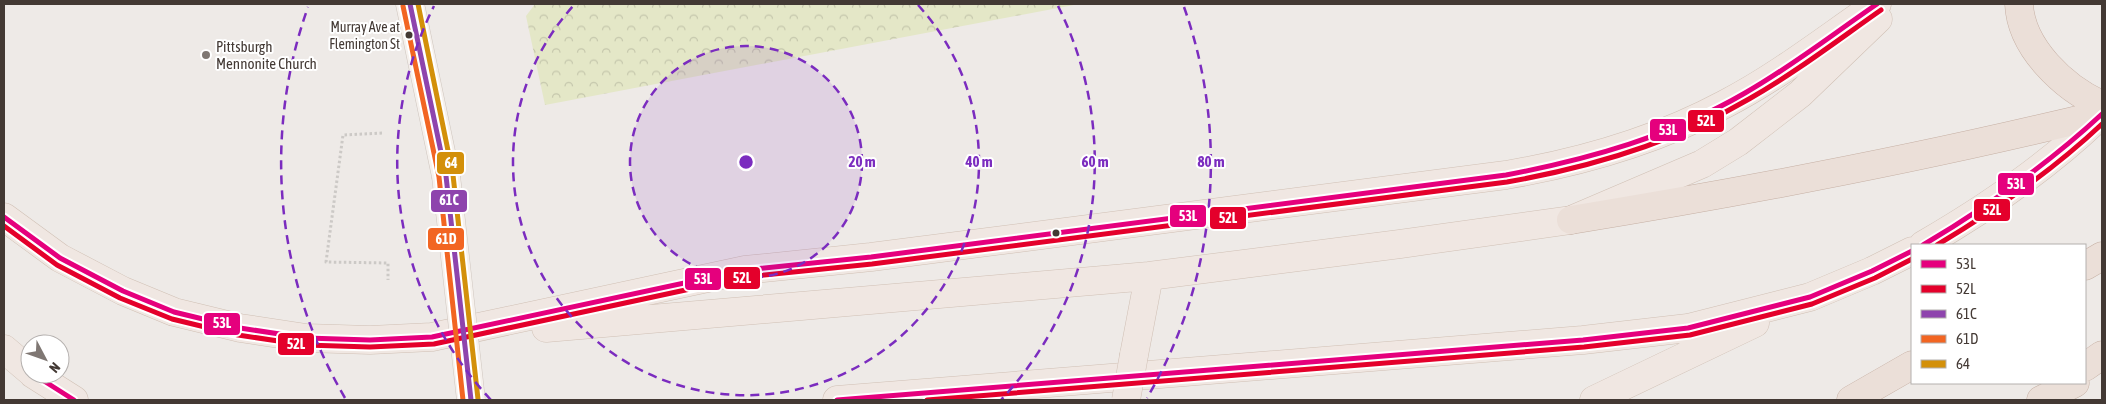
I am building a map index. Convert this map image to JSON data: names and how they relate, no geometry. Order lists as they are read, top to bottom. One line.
{"places":["Murray Ave at Flemington St","Pittsburgh Mennonite Church"],"lines":["transit line 53L","transit line 61C","transit line 64","transit line 61D","transit line 52L"],"legend":["53L","52L","61C","61D","64"],"north":"bottom right","rings":["20 m","40 m","60 m","80 m"]}
